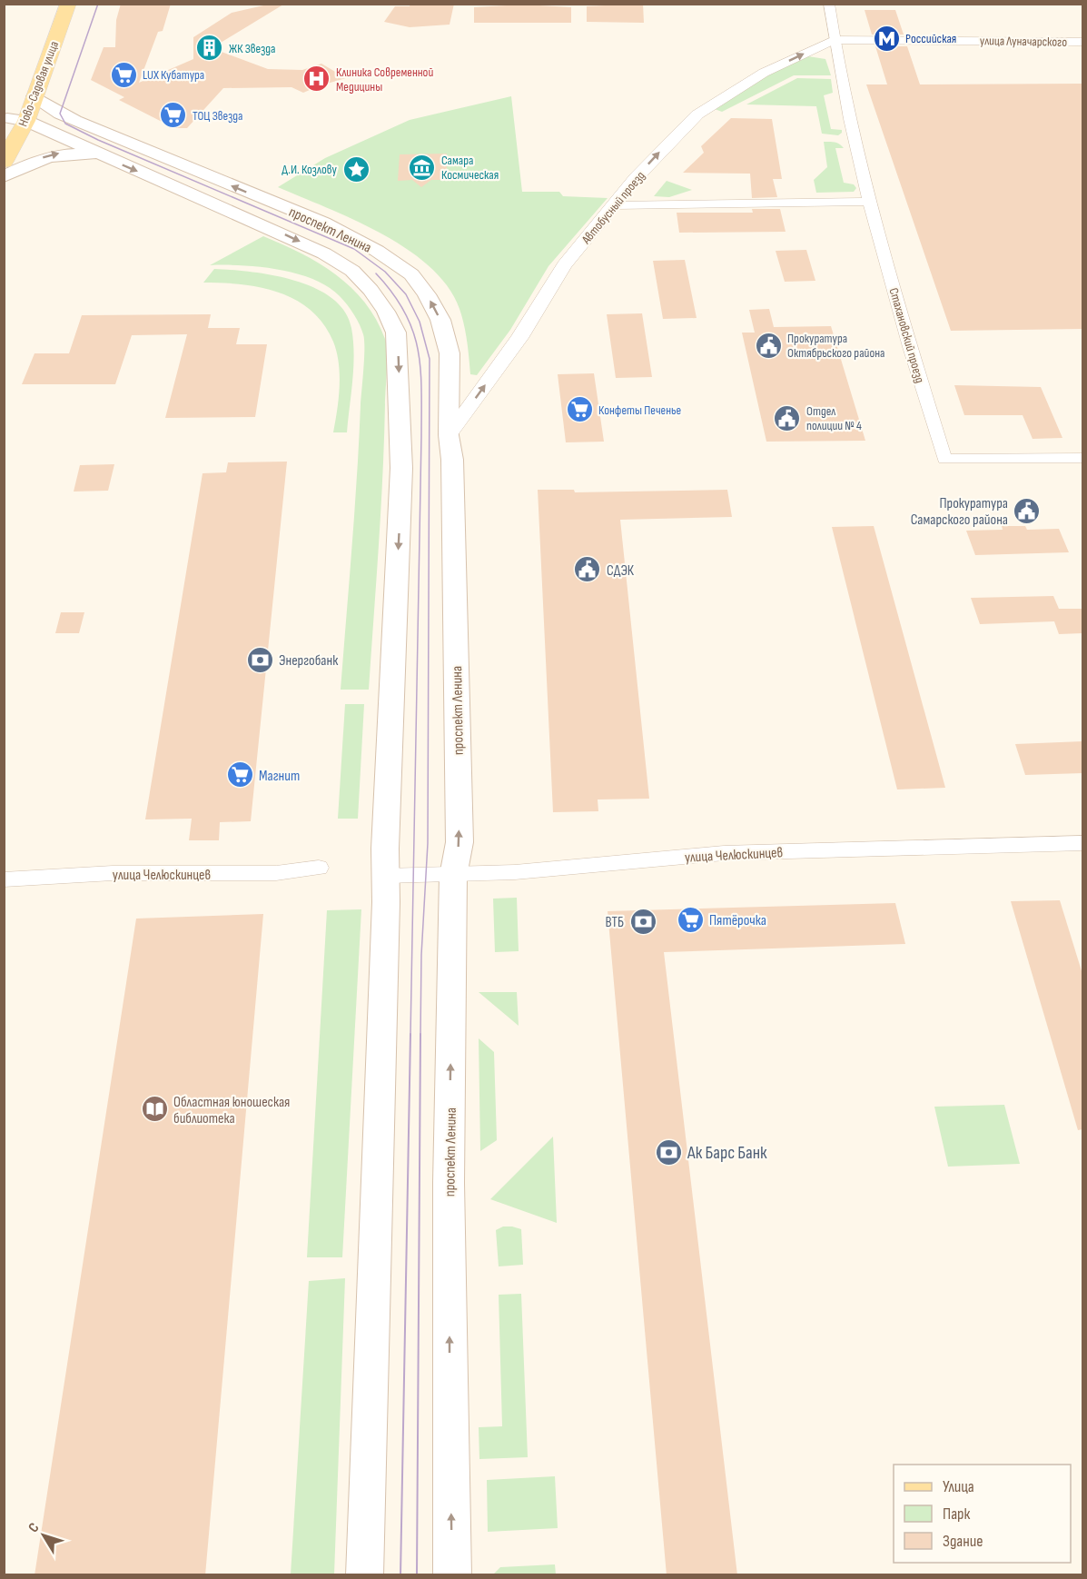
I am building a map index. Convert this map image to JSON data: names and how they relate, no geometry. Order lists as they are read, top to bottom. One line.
{"streets":{"main road":["Ново-Садовая улица","проспект Ленина"],"street":["улица Луначарского","Автобусный проезд","Стахановский проезд","улица Челюскинцев"]},"crossings":[["улица Луначарского","Автобусный проезд"],["улица Луначарского","Стахановский проезд"],["Ново-Садовая улица","проспект Ленина"],["Автобусный проезд","проспект Ленина"],["Автобусный проезд","Стахановский проезд"],["проспект Ленина","улица Челюскинцев"]],"one_way":["Автобусный проезд"],"places":{"metro station":["Российская"],"building":["ЖК Звезда"],"supermarket":["LUX Кубатура","ТОЦ Звезда","Конфеты Печенье","Магнит","Пятёрочка"],"hospital":["Клиника Современной Медицины"],"museum":["Самара Космическая"],"place":["Д.И. Козлову"],"public building":["Прокуратура Октябрьского района","Отдел полиции № 4","Прокуратура Самарского района","СДЭК"],"bank":["Энергобанк","ВТБ","Ак Барс Банк"],"library":["Областная юношеская библиотека"]},"legend":["Улица","Парк","Здание"],"north":"top left"}
